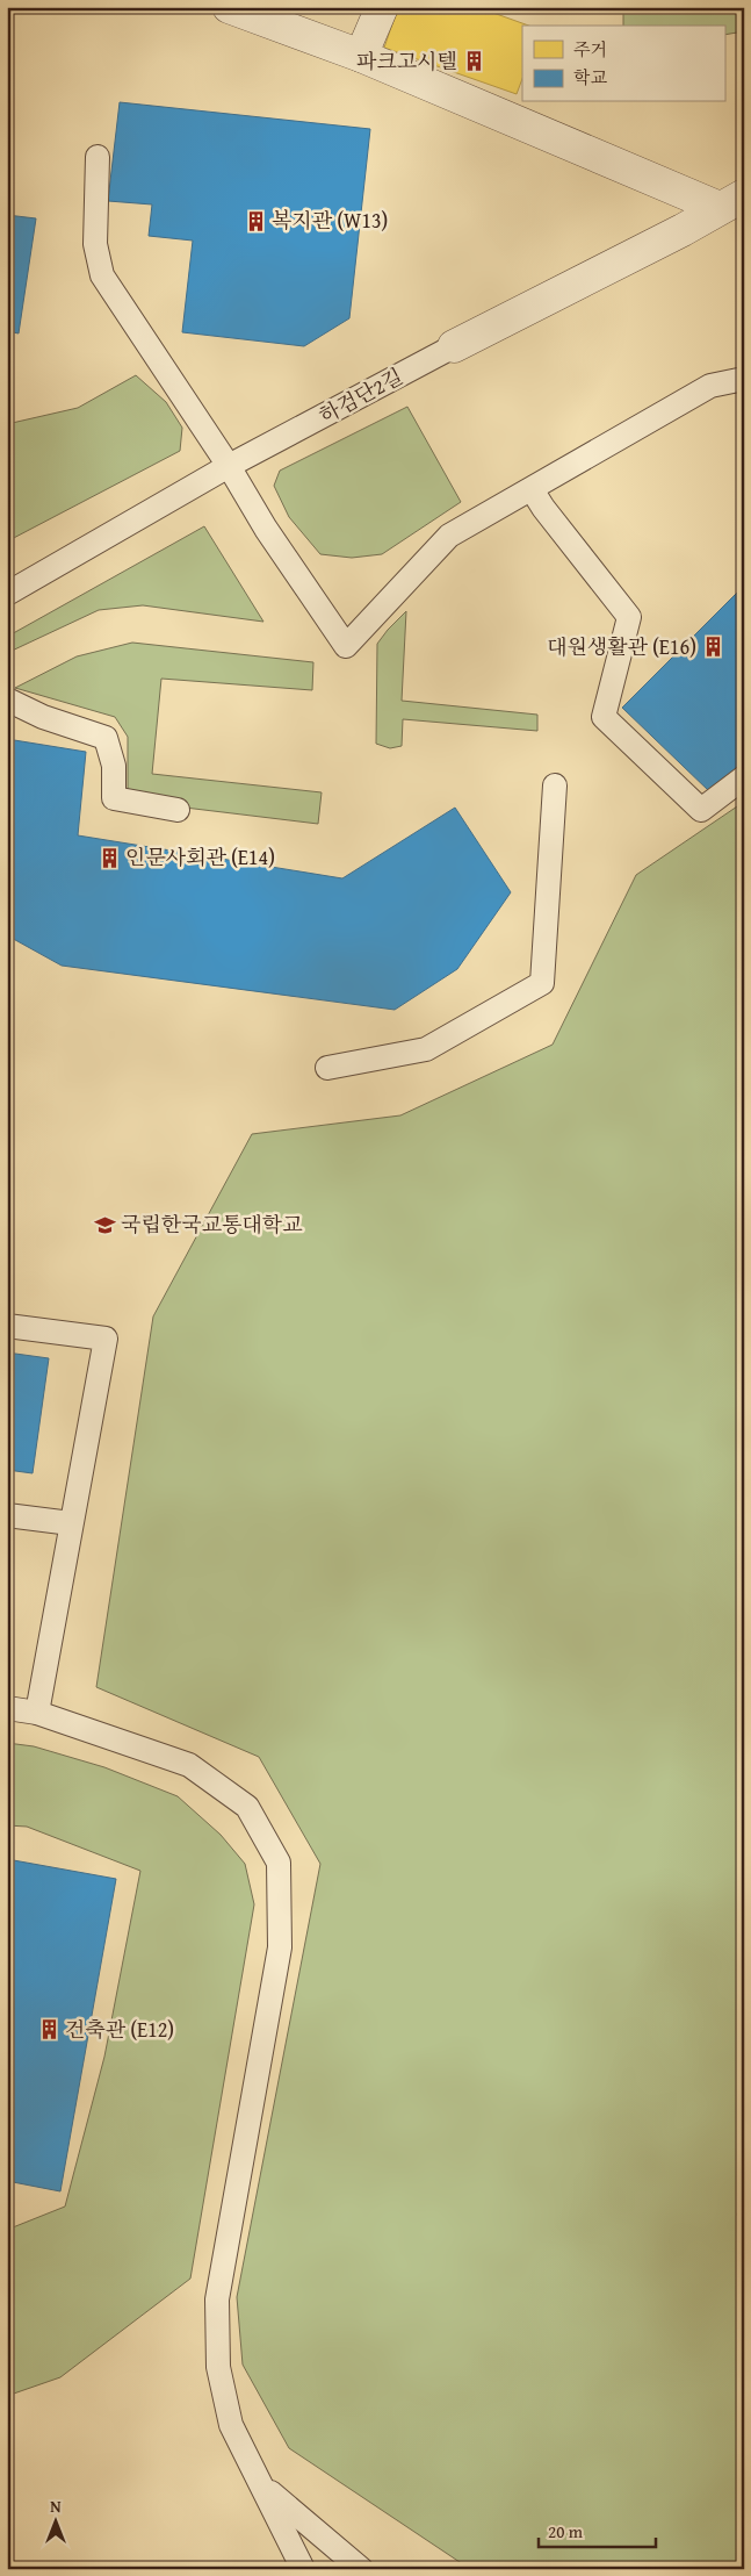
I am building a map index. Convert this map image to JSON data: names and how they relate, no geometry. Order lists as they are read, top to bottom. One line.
{"streets":{"street":["하검단2길"]},"places":{"building":["파크고시텔","복지관 (W13)","대원생활관 (E16)","인문사회관 (E14)","건축관 (E12)"],"school or university":["국립한국교통대학교"]},"legend":["주거","학교"],"scale_bar":"20 m","north":"top"}
